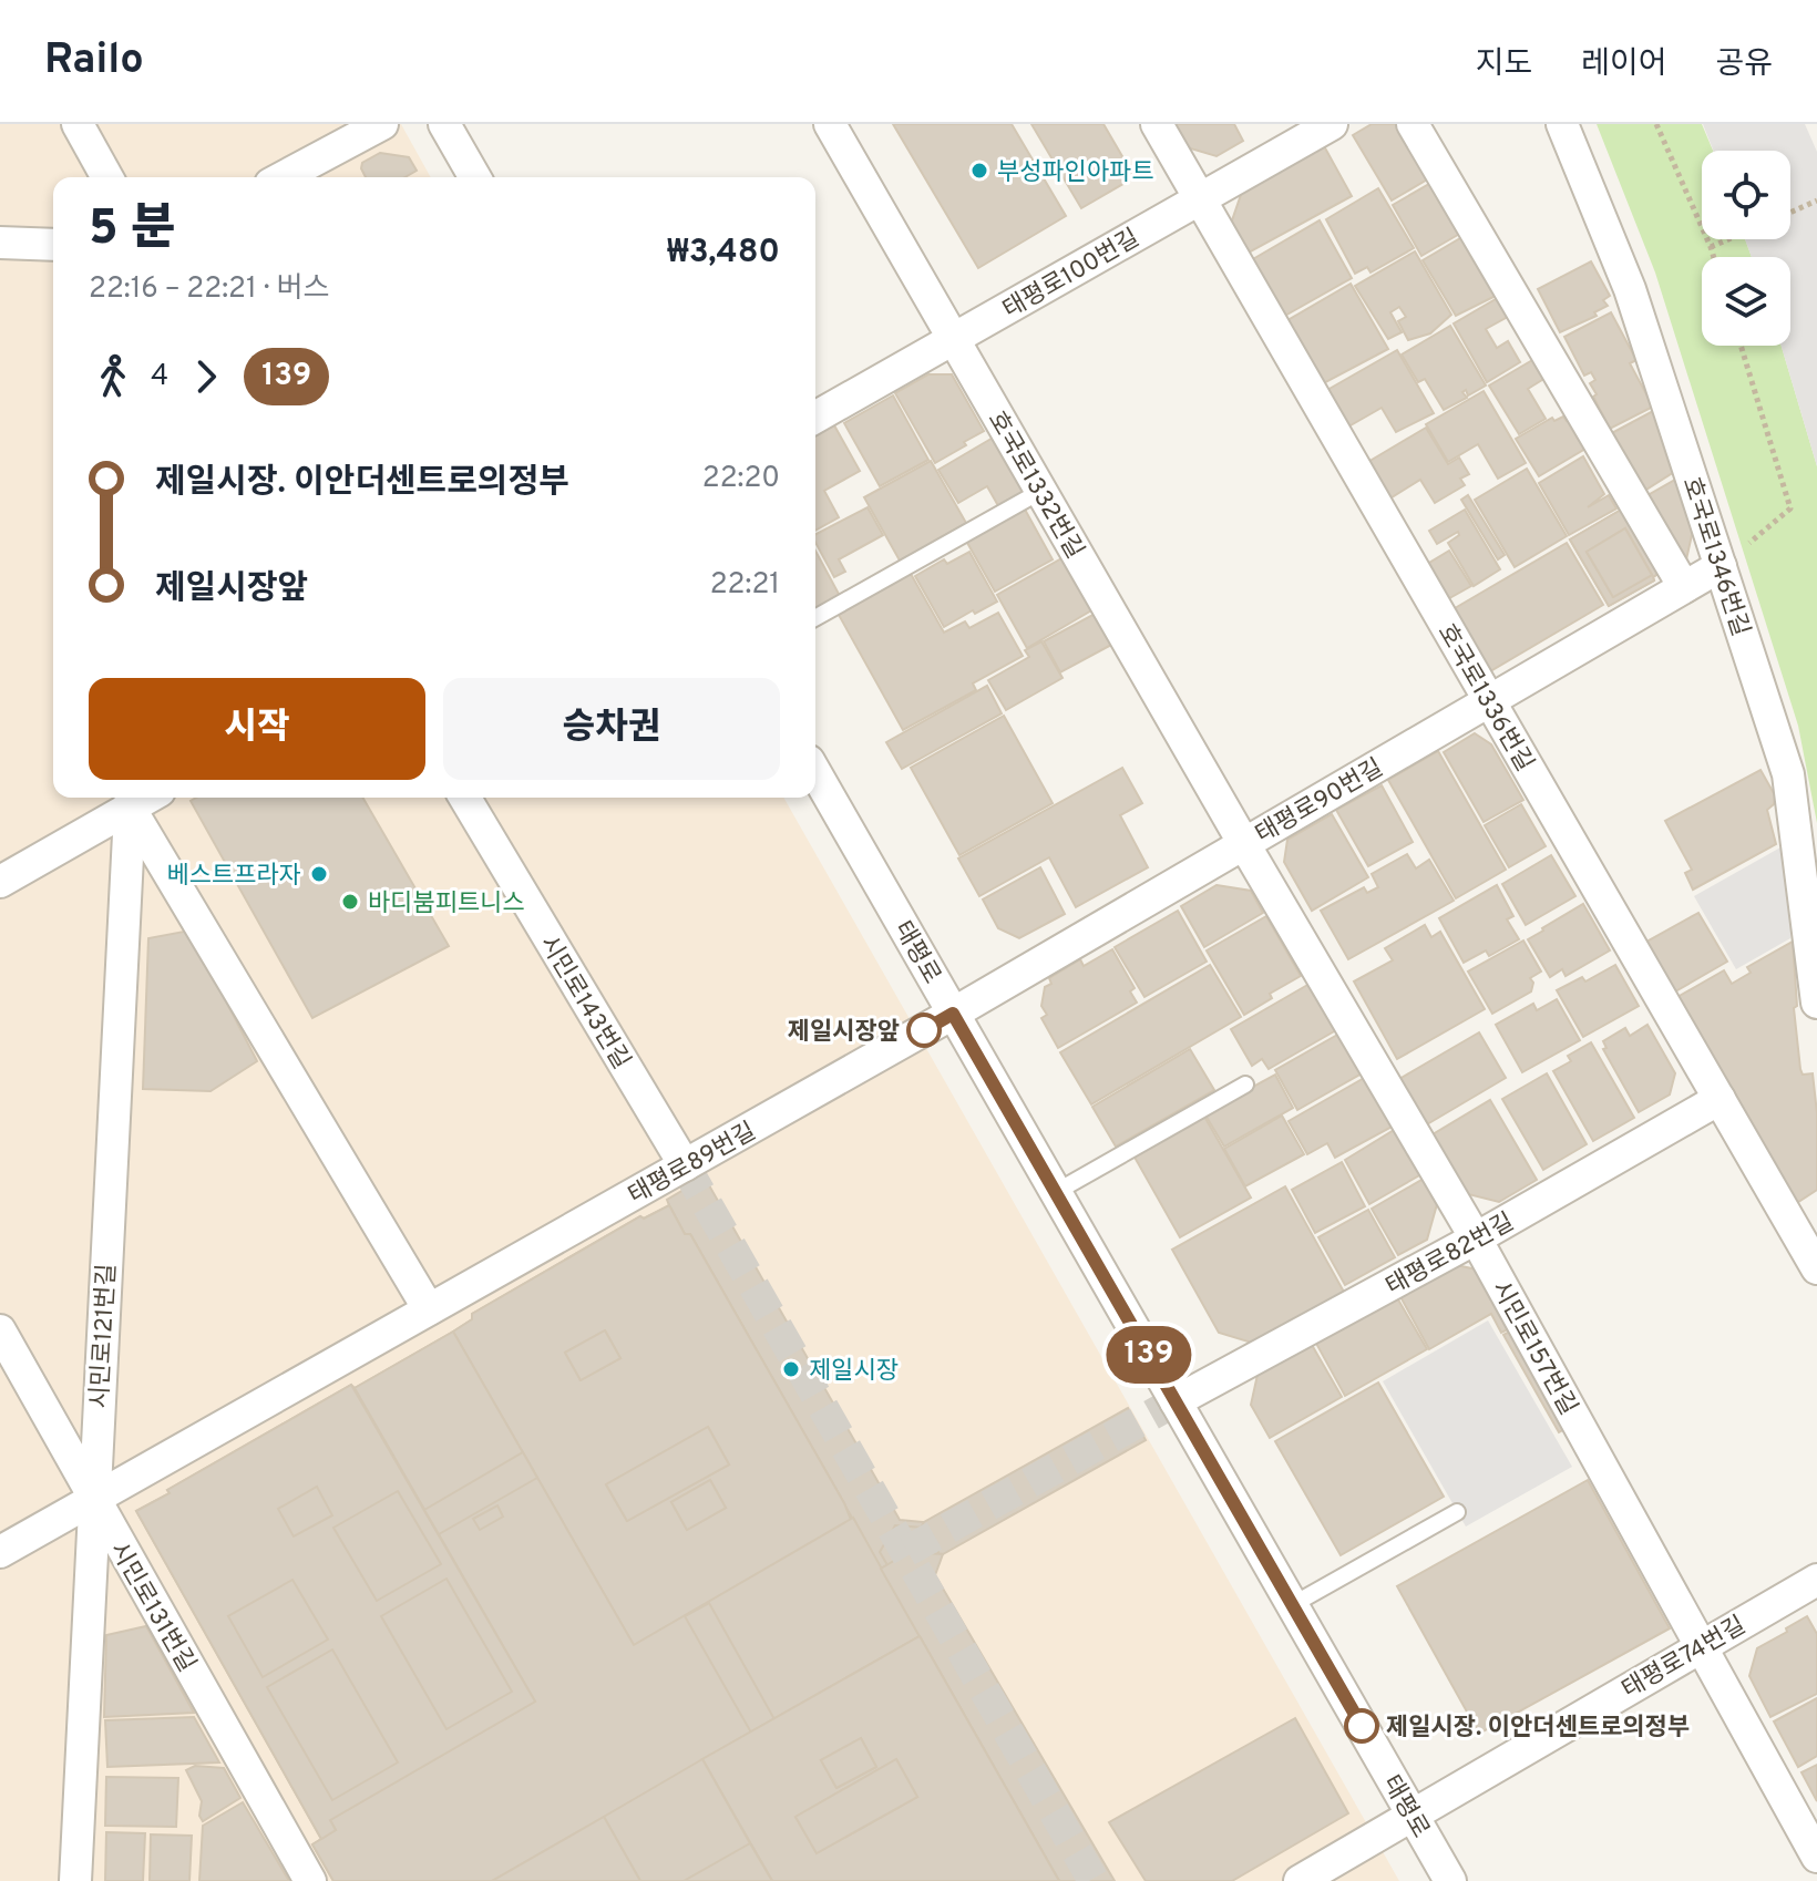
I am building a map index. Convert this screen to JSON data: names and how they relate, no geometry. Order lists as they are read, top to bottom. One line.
{"streets":{"street":["태평로100번길","호국로1332번길","호국로1346번길","호국로1336번길","태평로90번길","태평로","시민로143번길","태평로89번길","태평로82번길","시민로121번길","시민로157번길","시민로131번길","태평로74번길"]},"crossings":[["태평로100번길","호국로1332번길"],["태평로100번길","호국로1336번길"],["호국로1332번길","태평로90번길"],["호국로1332번길","시민로157번길"],["호국로1346번길","태평로90번길"],["호국로1336번길","태평로90번길"],["호국로1336번길","태평로82번길"],["태평로90번길","태평로"],["태평로90번길","태평로89번길"],["태평로90번길","시민로157번길"],["태평로","태평로89번길"],["태평로","태평로82번길"],["태평로","태평로74번길"],["시민로143번길","태평로89번길"],["태평로89번길","시민로121번길"],["태평로89번길","시민로131번길"],["태평로82번길","시민로157번길"],["시민로121번길","시민로131번길"],["시민로157번길","태평로74번길"]],"places":["부성파인아파트","베스트프라자","바디붐피트니스","제일시장앞","제일시장","제일시장. 이안더센트로의정부"],"lines":["bus line 139"],"page":{"header":"Railo","nav":["지도","레이어","공유"],"on_map":"139","heading":["5 분","22:16 – 22:21 · 버스","₩3,480"],"legs":["4","139"],"list":[{"name":"제일시장. 이안더센트로의정부","value":"22:20"},{"name":"제일시장앞","value":"22:21"}],"buttons":["시작","승차권"]}}
